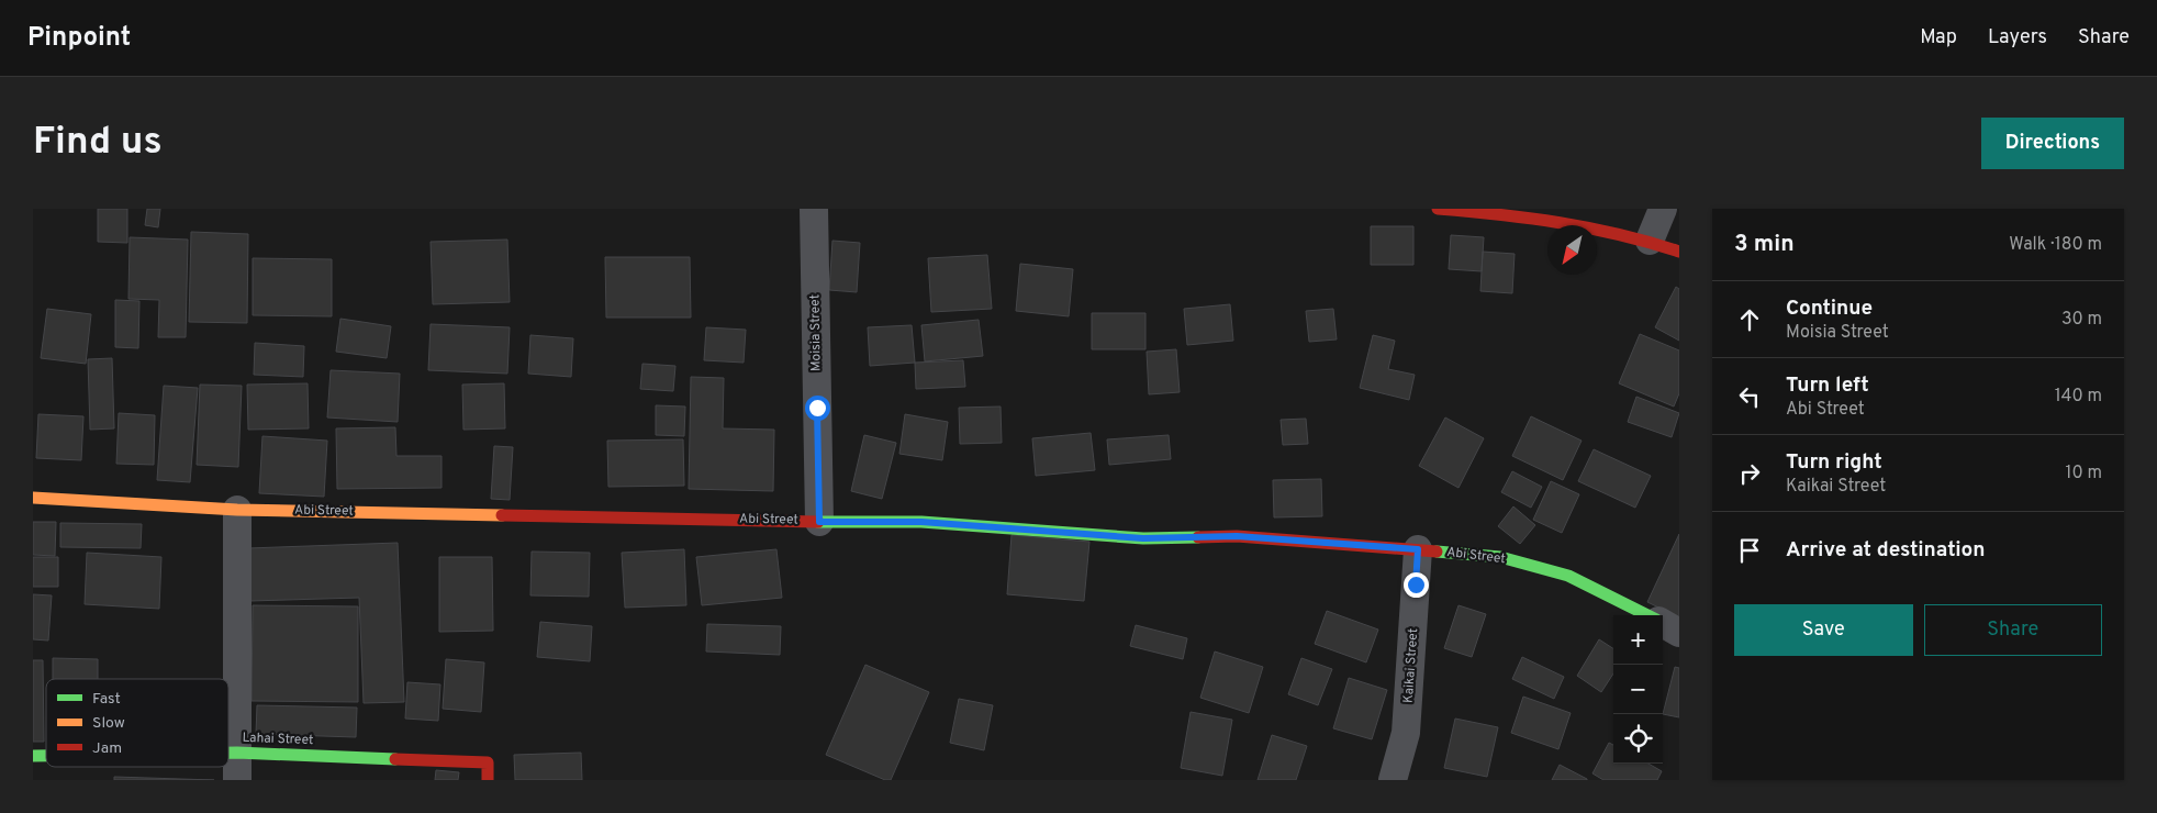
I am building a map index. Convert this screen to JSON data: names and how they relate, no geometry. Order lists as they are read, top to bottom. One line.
{"streets":{"street":["Moisia Street","Abi Street","Kaikai Street","Lahai Street"]},"crossings":[["Moisia Street","Abi Street"],["Abi Street","Kaikai Street"]],"legend":["Fast","Slow","Jam"],"north":"bottom left","page":{"header":"Pinpoint","nav":["Map","Layers","Share"],"buttons":["Directions",["Save","Share"]],"title":"Find us","heading":["3 min","Walk · 180 m"],"list":[["Continue","Moisia Street","30 m"],["Turn left","Abi Street","140 m"],["Turn right","Kaikai Street","10 m"],"Arrive at destination"],"map_buttons":["+","−"]}}
